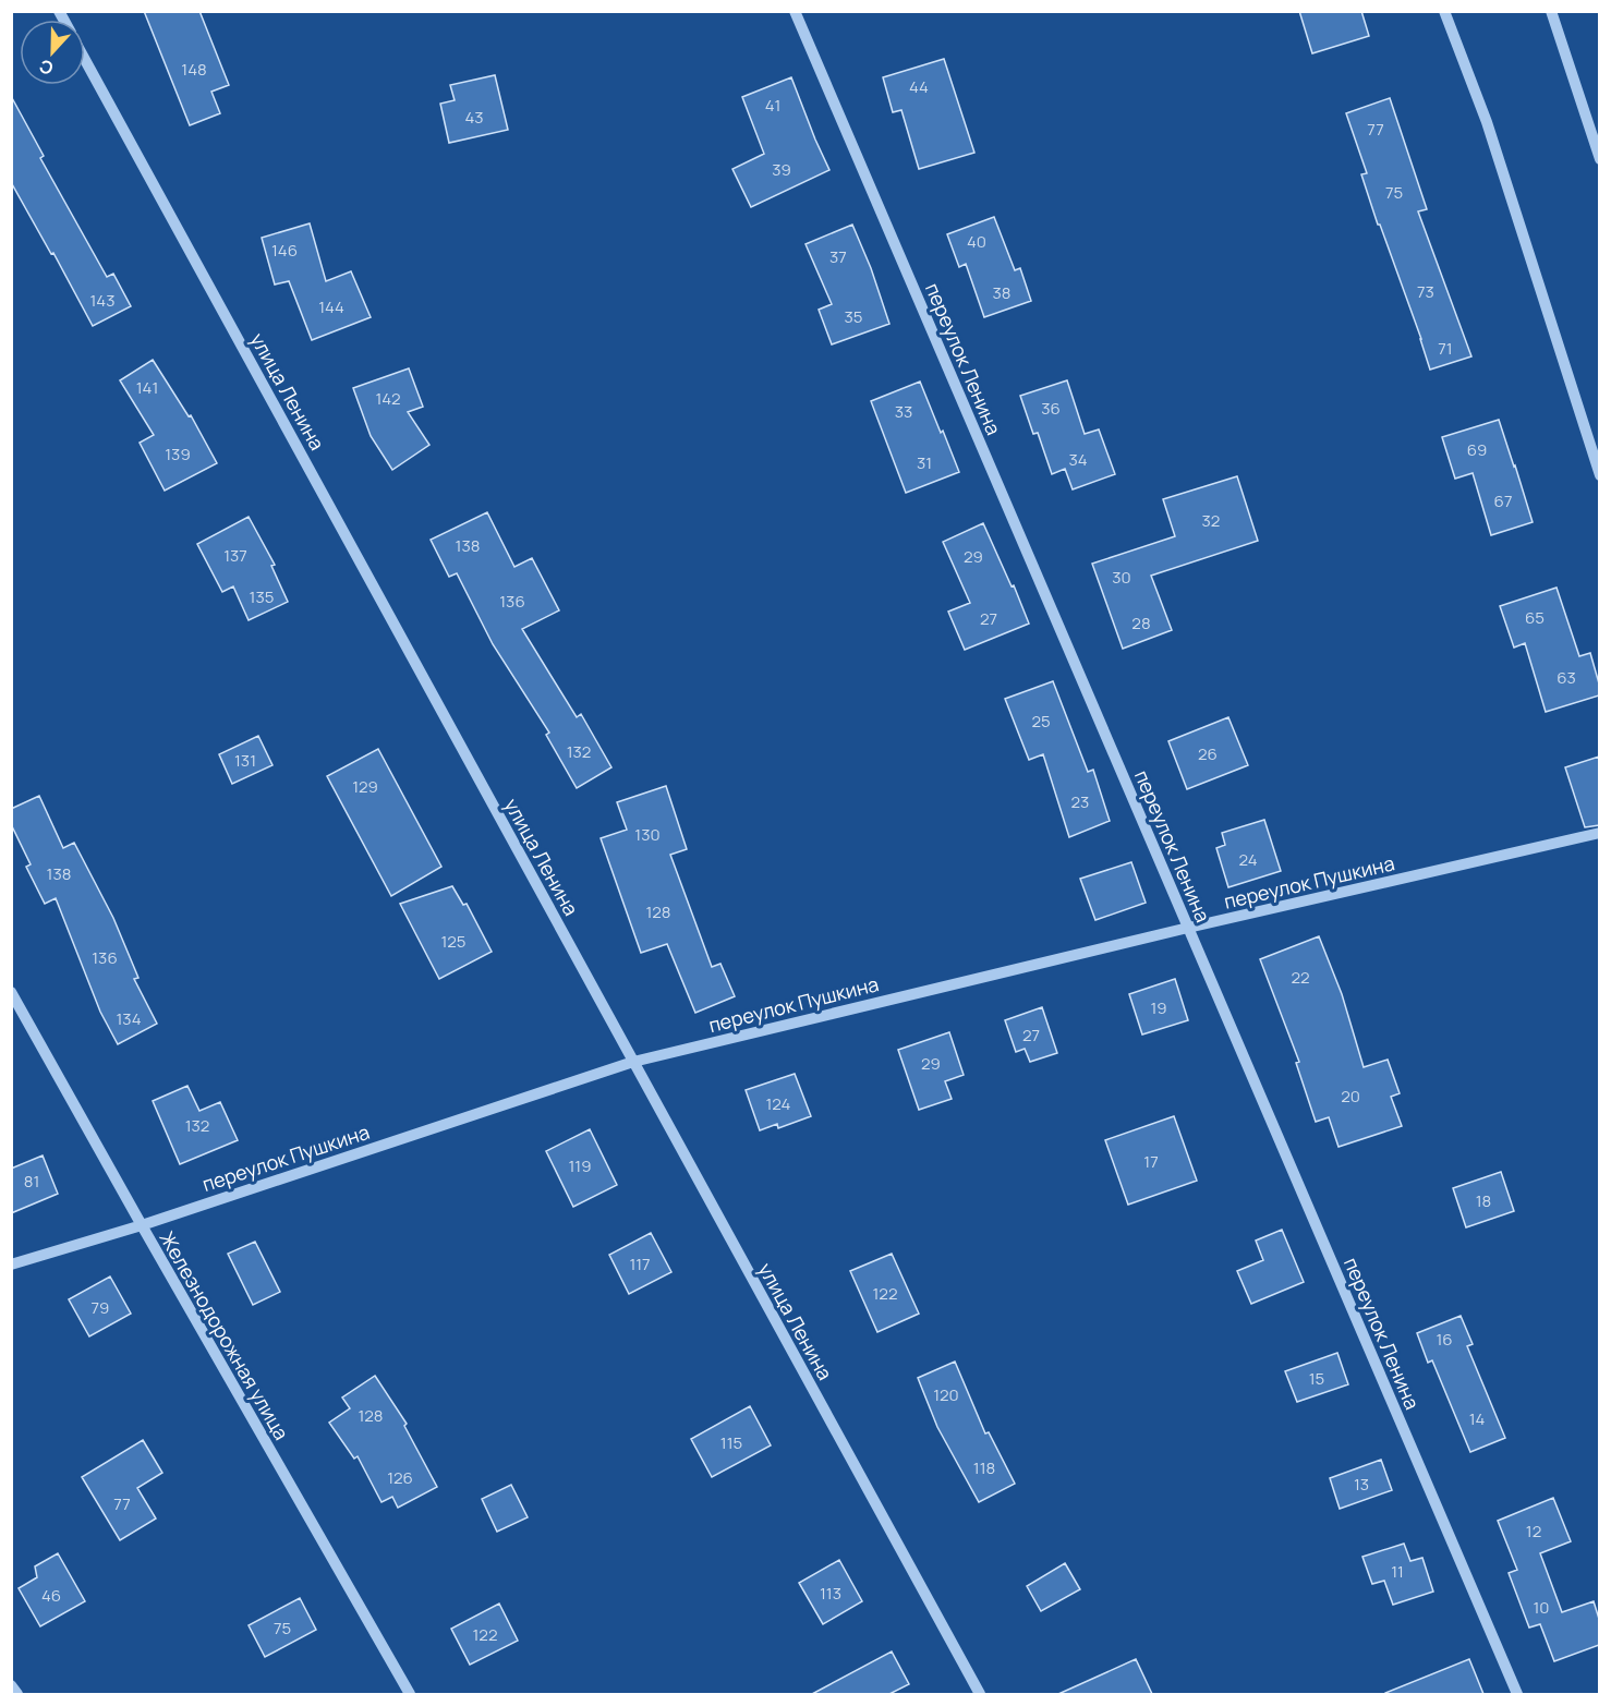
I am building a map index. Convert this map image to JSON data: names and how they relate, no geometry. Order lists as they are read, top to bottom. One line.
{"streets":{"street":["переулок Ленина","улица Ленина","переулок Пушкина","Железнодорожная улица"]},"crossings":[["переулок Ленина","переулок Пушкина"],["улица Ленина","переулок Пушкина"],["переулок Пушкина","Железнодорожная улица"]],"house_numbers":["148","44","41","43","77","39","75","40","146","37","73","38","143","144","35","71","141","142","36","33","69","139","34","31","67","32","138","137","29","30","135","136","65","27","28","63","25","132","26","131","129","23","130","24","138","128","125","136","22","19","134","27","29","20","124","132","17","119","81","18","117","122","79","16","15","120","128","14","115","118","126","13","77","12","11","113","46","10","75","122"],"north":"bottom"}
